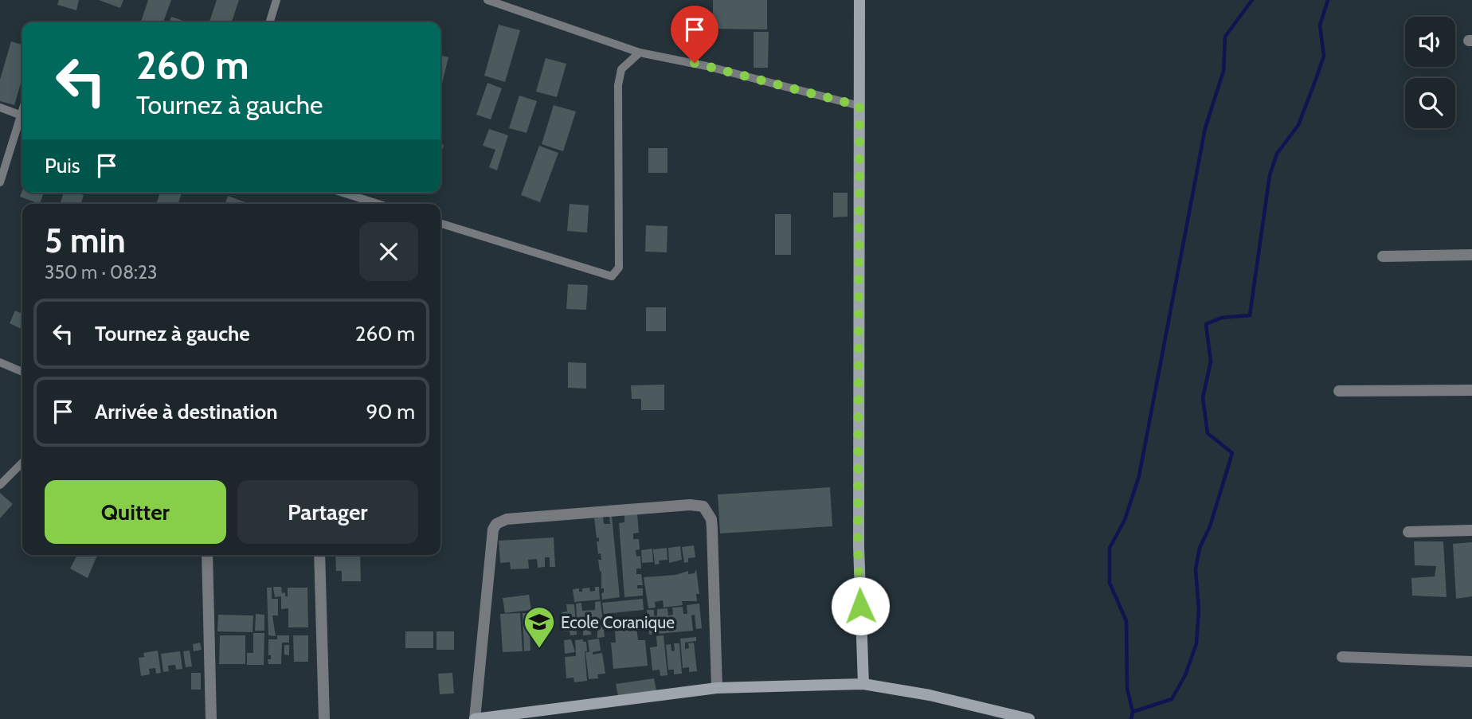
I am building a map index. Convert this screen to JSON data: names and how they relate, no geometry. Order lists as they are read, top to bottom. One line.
{"places":{"school or university":["Ecole Coranique"]},"page":{"turn":["260 m","Tournez à gauche"],"then":"Puis","heading":["5 min","350 m · 08:23"],"list":[{"name":"Tournez à gauche","value":"260 m"},{"name":"Arrivée à destination","value":"90 m"}],"buttons":["Quitter","Partager"]}}
